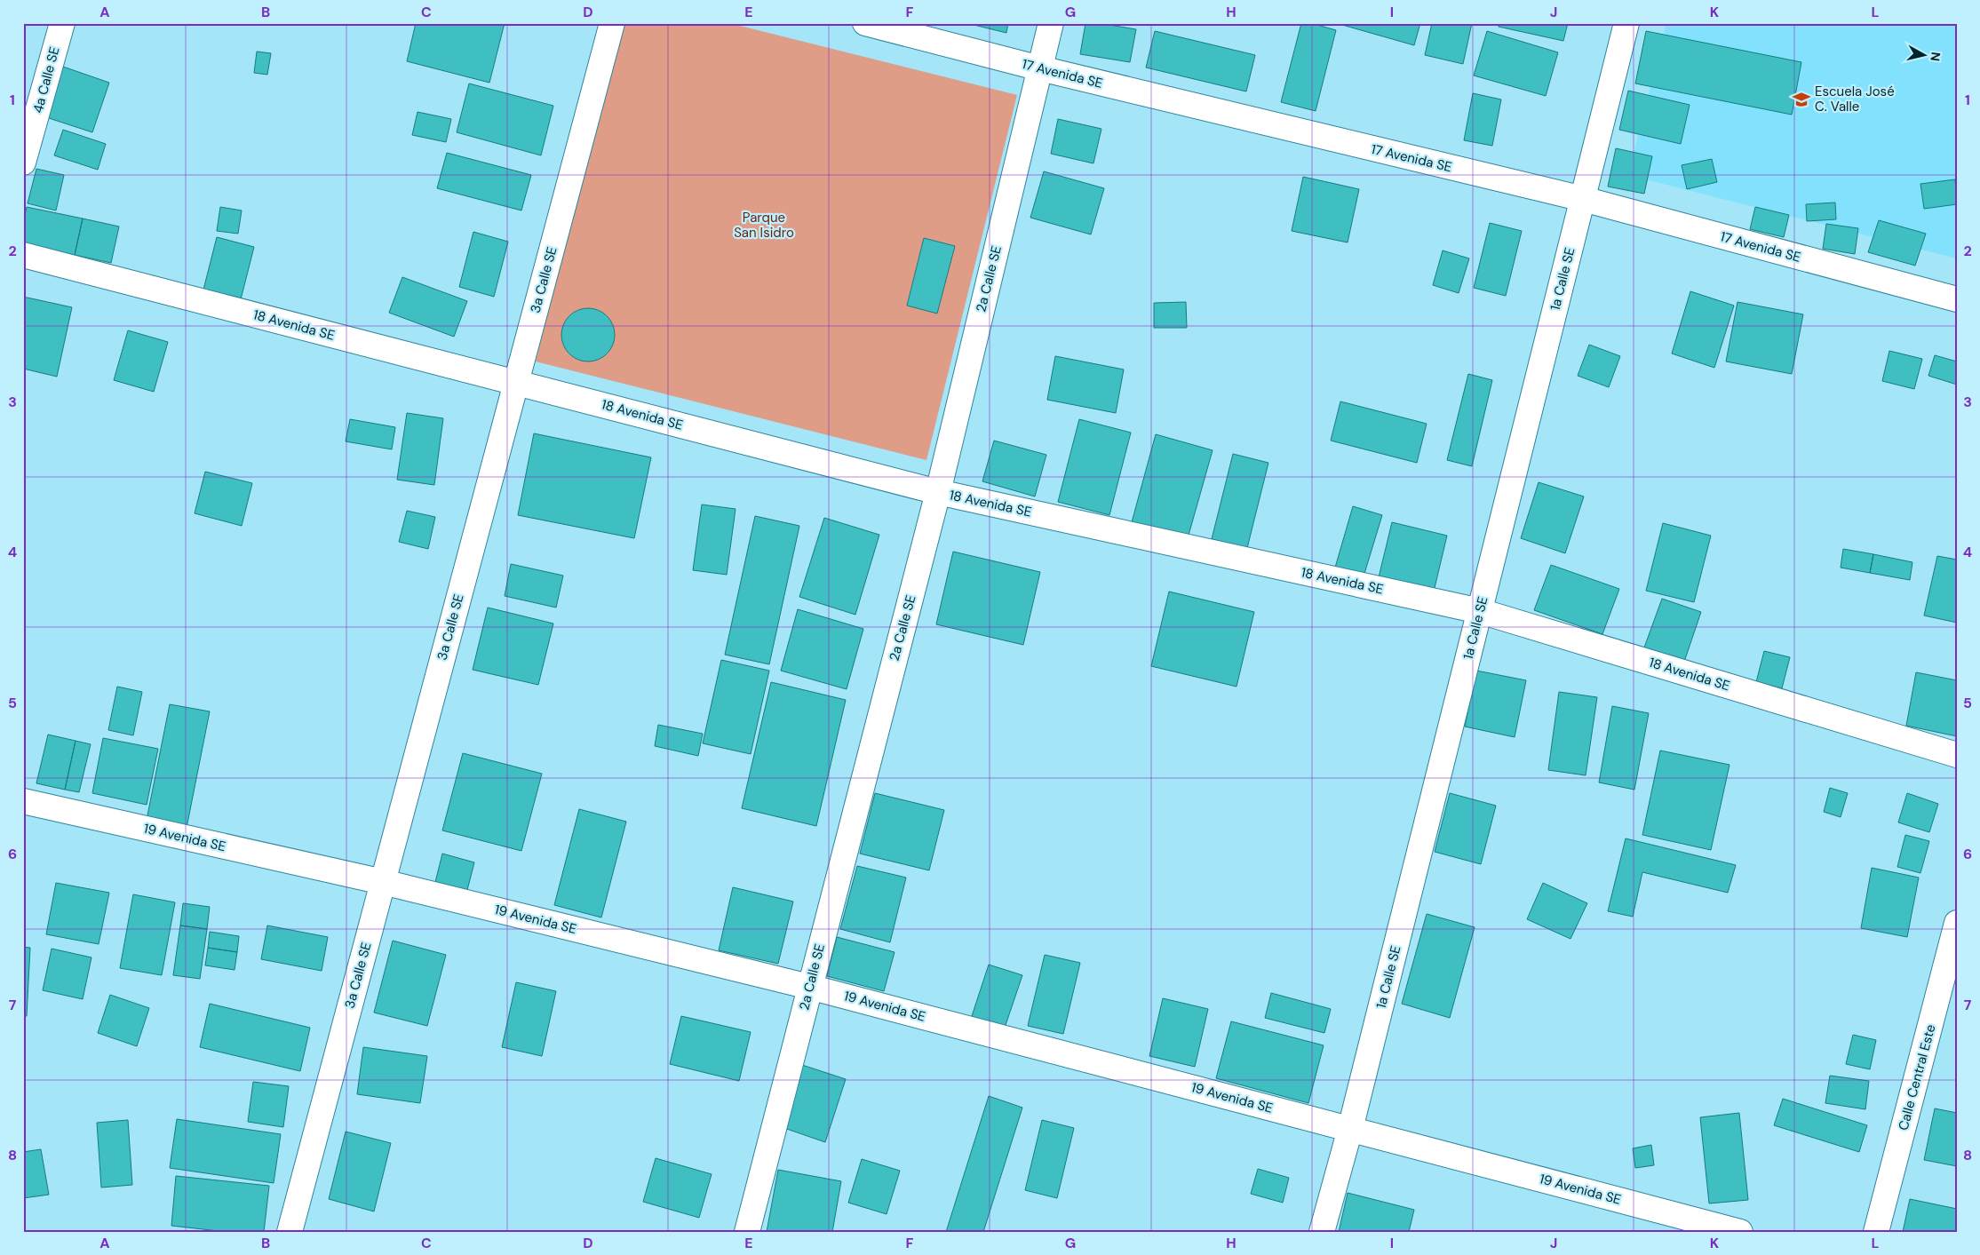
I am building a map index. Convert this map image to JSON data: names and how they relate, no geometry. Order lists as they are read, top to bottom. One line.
{"streets":{"street":["17 Avenida SE","4a Calle SE","2a Calle SE","1a Calle SE","3a Calle SE","18 Avenida SE","19 Avenida SE","Calle Central Este"]},"crossings":[["17 Avenida SE","2a Calle SE"],["17 Avenida SE","1a Calle SE"],["2a Calle SE","18 Avenida SE"],["2a Calle SE","19 Avenida SE"],["1a Calle SE","18 Avenida SE"],["1a Calle SE","19 Avenida SE"],["3a Calle SE","18 Avenida SE"],["3a Calle SE","19 Avenida SE"]],"parks":["Parque San Isidro"],"places":{"school or university":["Escuela José C. Valle"]},"north":"right","grid":{"columns":["A","B","C","D","E","F","G","H","I","J","K","L"],"rows":["1","2","3","4","5","6","7","8"]}}
